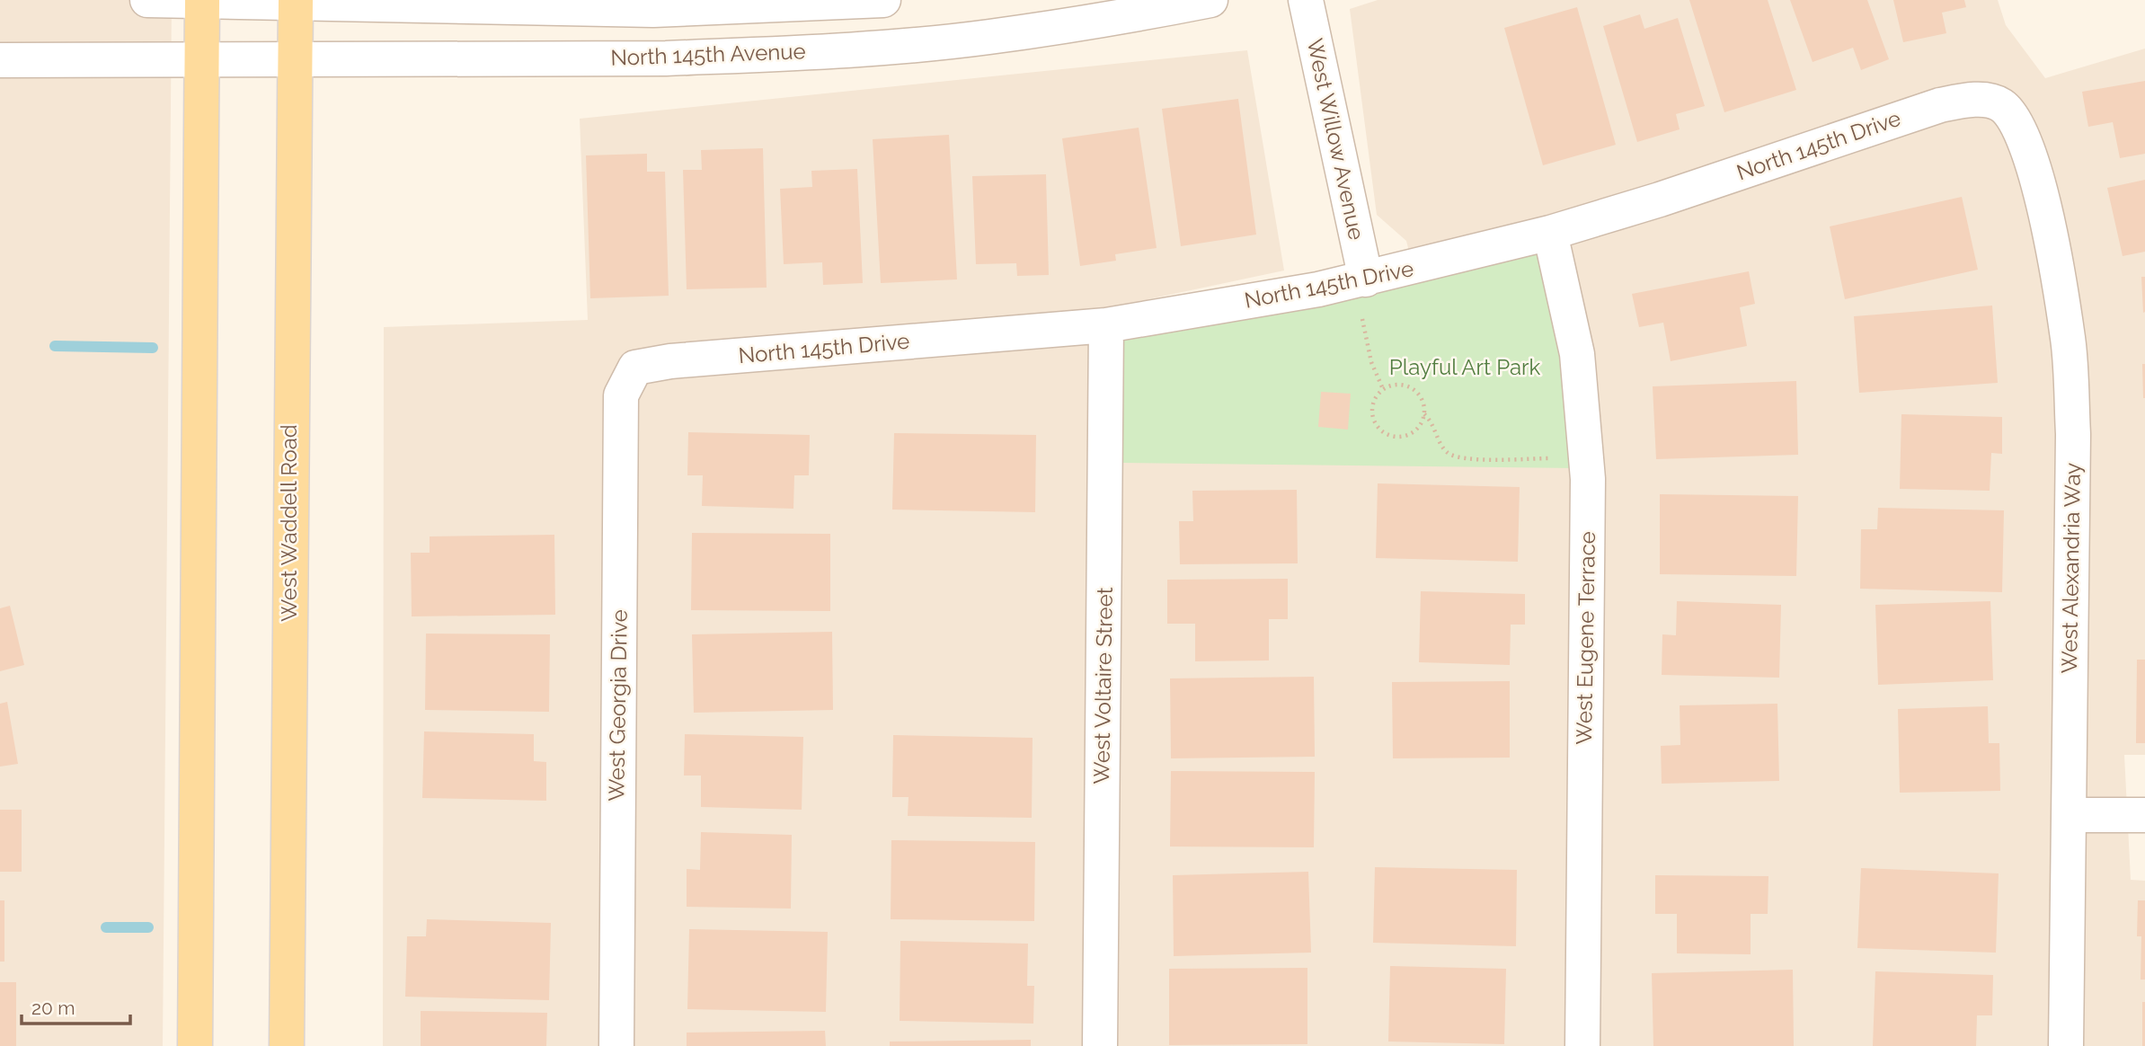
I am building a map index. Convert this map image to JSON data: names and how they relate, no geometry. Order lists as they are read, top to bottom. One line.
{"streets":{"main road":["West Waddell Road"],"street":["North 145th Avenue","West Willow Avenue","North 145th Drive","West Alexandria Way","West Eugene Terrace","West Voltaire Street","West Georgia Drive"]},"crossings":[["North 145th Avenue","West Waddell Road"],["West Willow Avenue","North 145th Drive"],["North 145th Drive","West Alexandria Way"],["North 145th Drive","West Eugene Terrace"],["North 145th Drive","West Voltaire Street"],["North 145th Drive","West Georgia Drive"]],"parks":["Playful Art Park"],"scale_bar":"20 m"}
